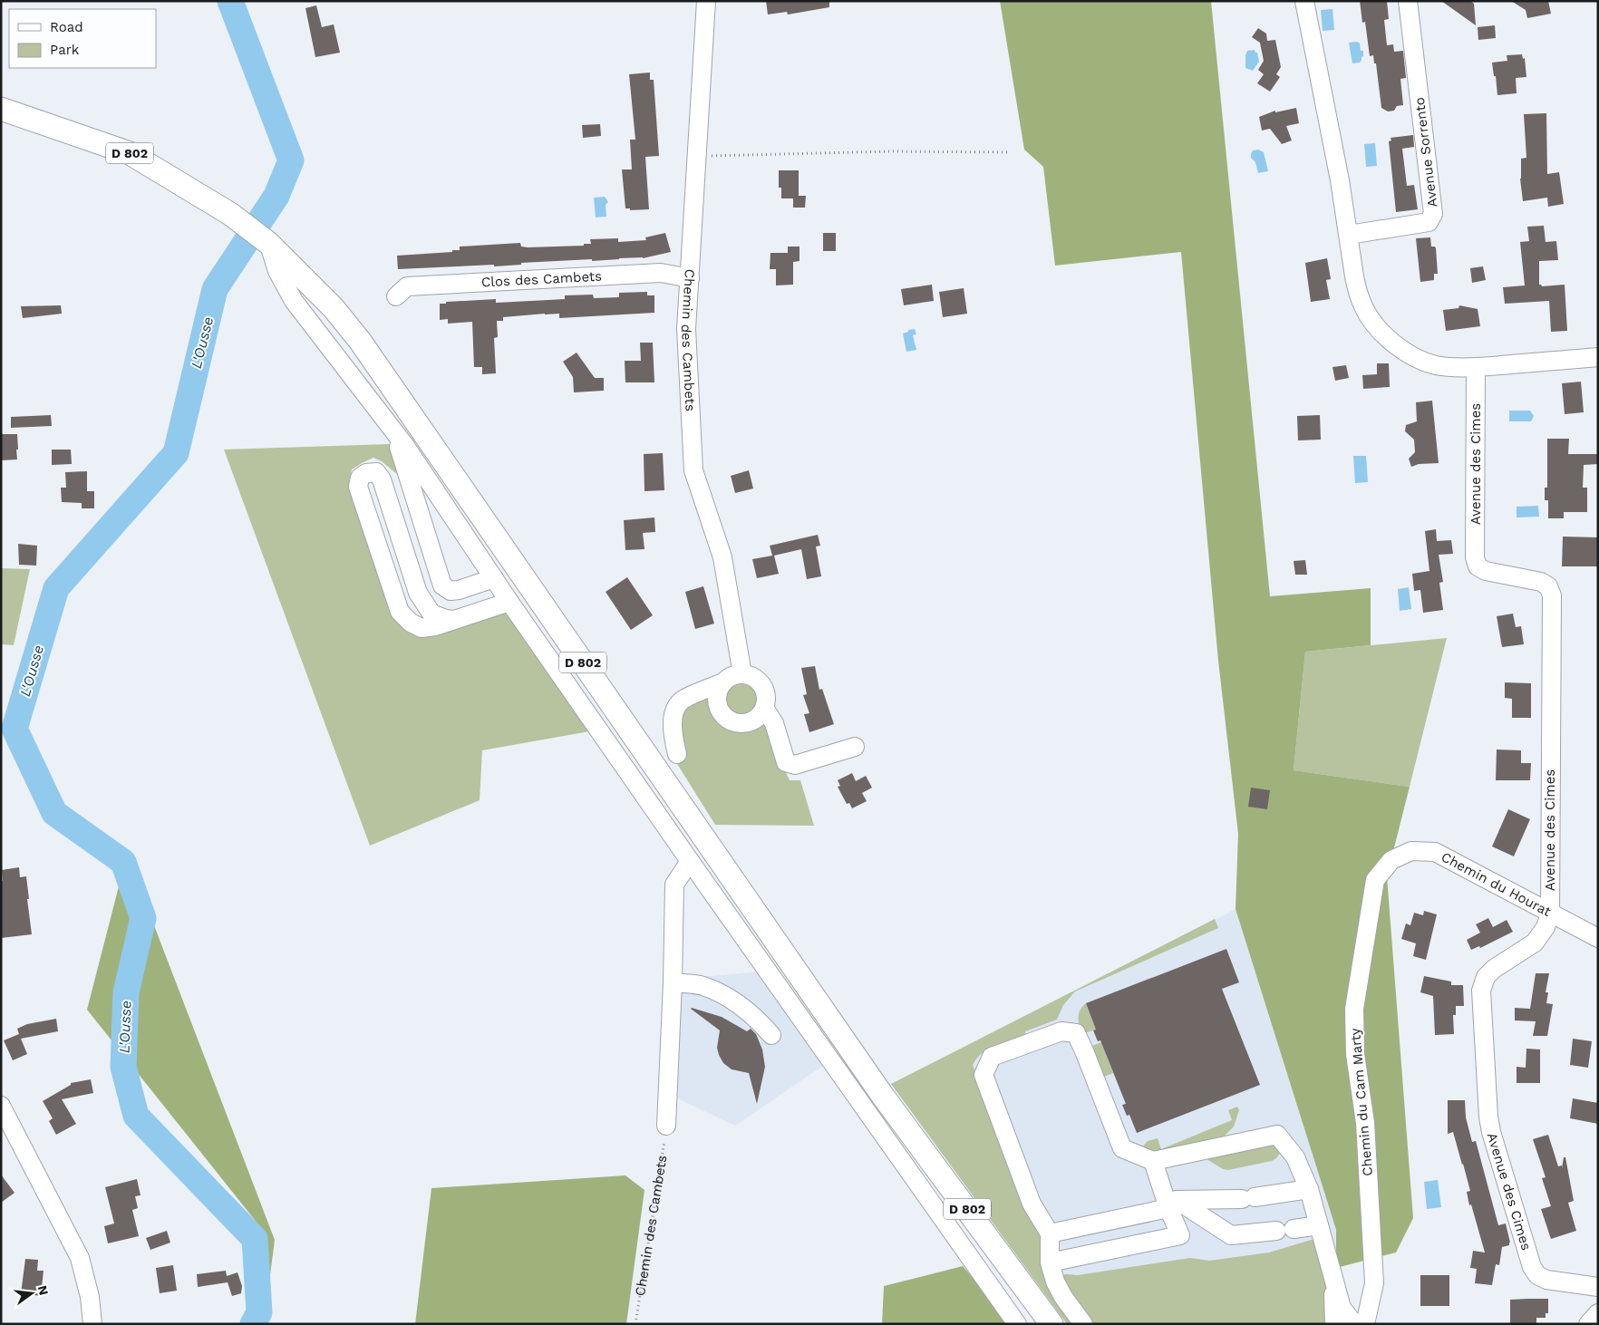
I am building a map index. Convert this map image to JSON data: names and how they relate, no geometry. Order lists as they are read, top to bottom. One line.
{"streets":{"main road":["D 802"],"street":["Avenue Sorrento","Clos des Cambets","Chemin des Cambets","Avenue des Cimes","Chemin du Hourat","Chemin du Cam Marty"]},"crossings":[["Clos des Cambets","Chemin des Cambets"],["Avenue des Cimes","Chemin du Hourat"],["Chemin du Hourat","Chemin du Cam Marty"]],"water":["L'Ousse"],"legend":["Road","Park"],"north":"right"}
